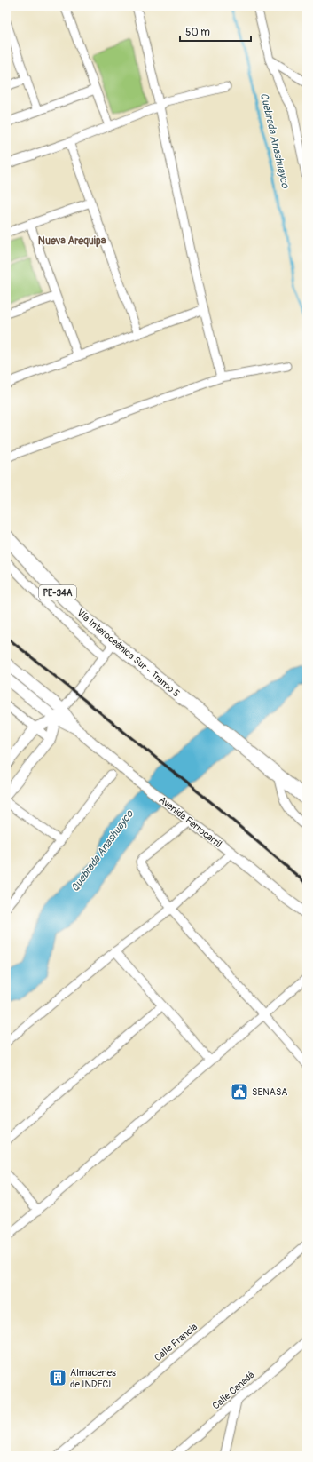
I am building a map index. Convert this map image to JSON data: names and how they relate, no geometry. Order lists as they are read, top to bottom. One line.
{"streets":{"highway":["PE-34A","Vía Interoceánica Sur - Tramo 5"],"main road":["Avenida Ferrocarril"],"street":["Calle Francia","Calle Canadá"]},"crossings":[["PE-34A","Vía Interoceánica Sur - Tramo 5"]],"districts":["Nueva Arequipa"],"water":["Quebrada Anashuayco"],"places":{"public building":["SENASA"],"building":["Almacenes de INDECI"]},"scale_bar":"50 m"}
